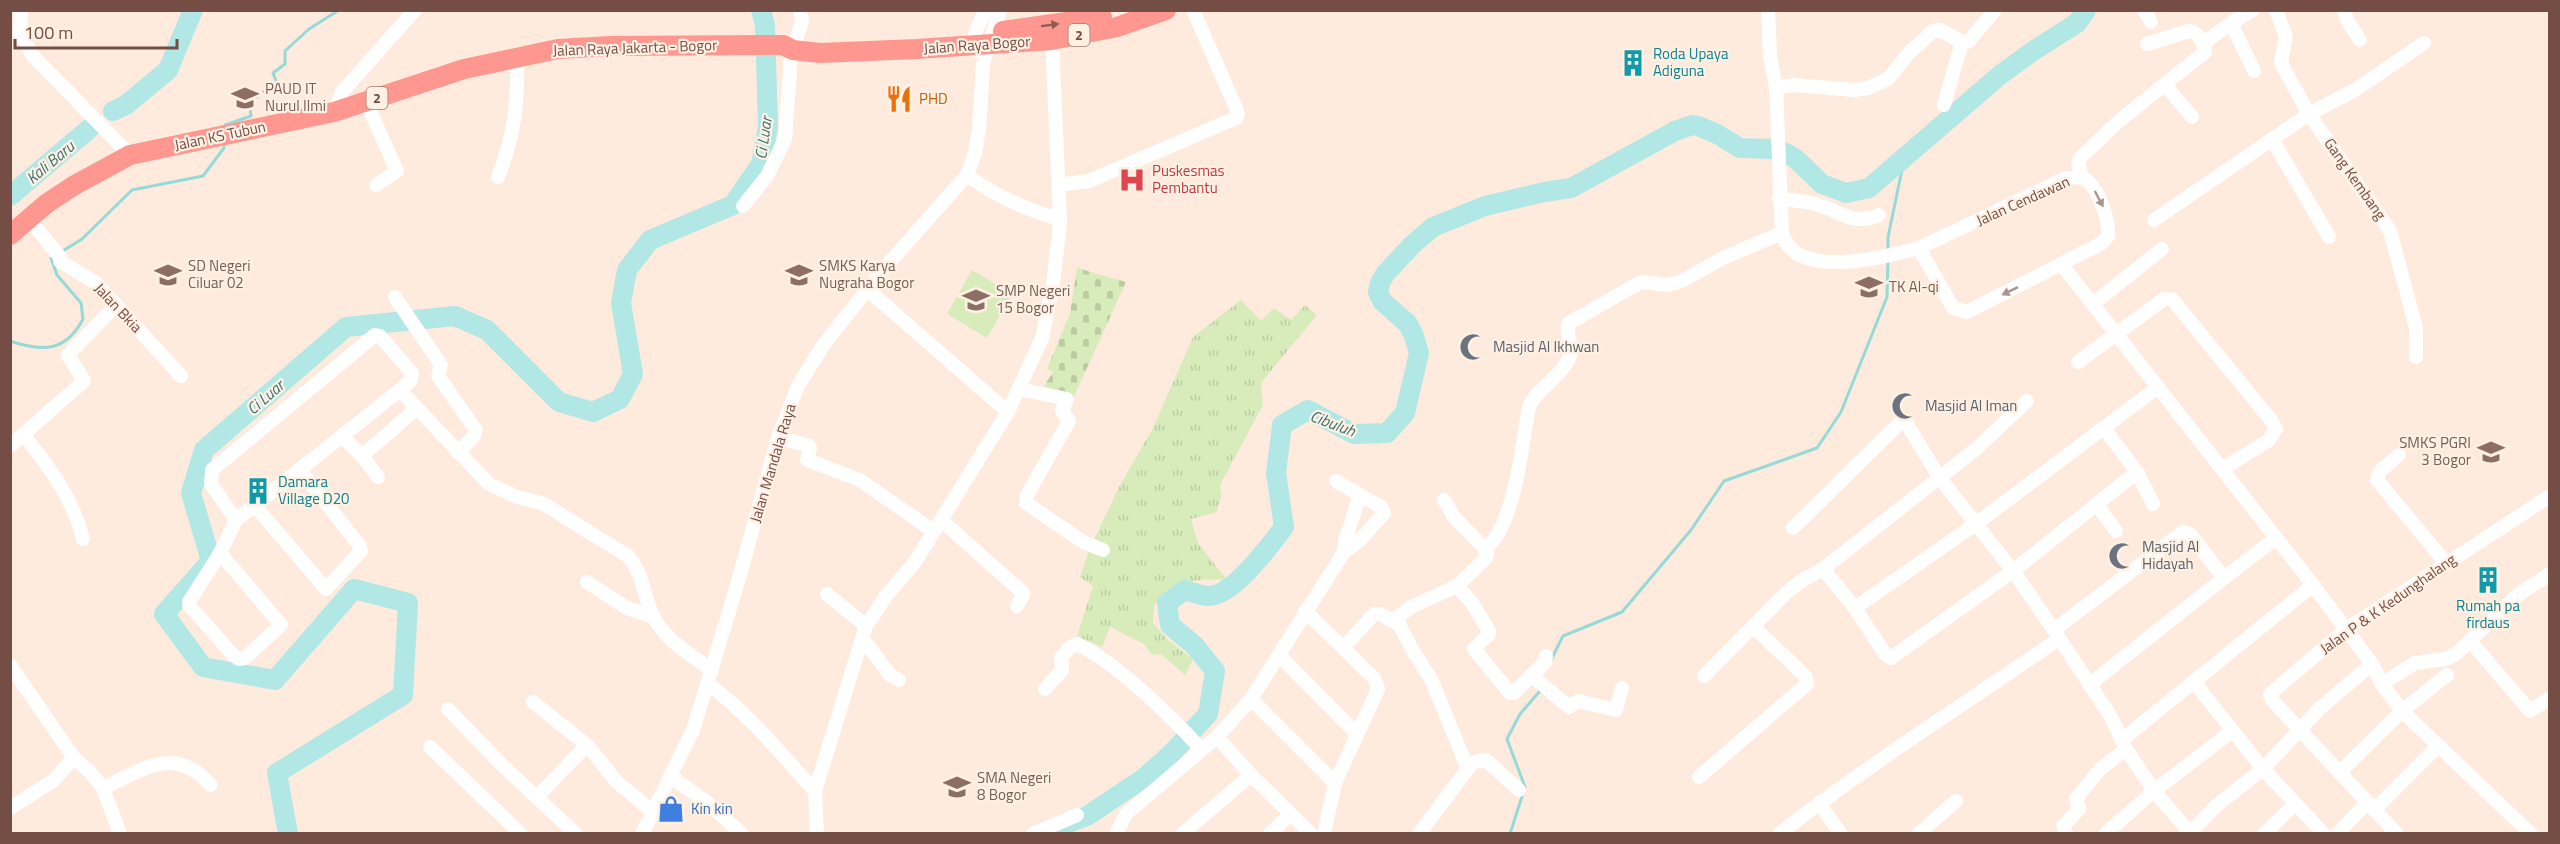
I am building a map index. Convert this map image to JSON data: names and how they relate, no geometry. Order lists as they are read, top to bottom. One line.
{"streets":{"highway":["2","Jalan Raya Bogor","Jalan Raya Jakarta - Bogor","Jalan KS Tubun"],"street":["Gang Kembang","Jalan Cendawan","Jalan Bkia","Jalan Mandala Raya","Jalan P & K Kedunghalang"]},"crossings":[["Jalan Raya Bogor","Jalan Raya Jakarta - Bogor"],["Jalan Raya Bogor","Jalan Mandala Raya"],["Jalan Raya Jakarta - Bogor","Jalan KS Tubun"],["Jalan KS Tubun","Jalan Bkia"]],"water":["Ci Luar","Kali Baru","Cibuluh"],"places":{"building":["Roda Upaya Adiguna","Damara Village D20","Rumah pa firdaus"],"school or university":["PAUD IT Nurul Ilmi","SD Negeri Ciluar 02","SMKS Karya Nugraha Bogor","TK Al-qi","SMP Negeri 15 Bogor","SMKS PGRI 3 Bogor","SMA Negeri 8 Bogor"],"restaurant":["PHD"],"hospital":["Puskesmas Pembantu"],"mosque":["Masjid Al Ikhwan","Masjid Al Iman","Masjid Al Hidayah"],"shop":["Kin kin"]},"scale_bar":"100 m"}
